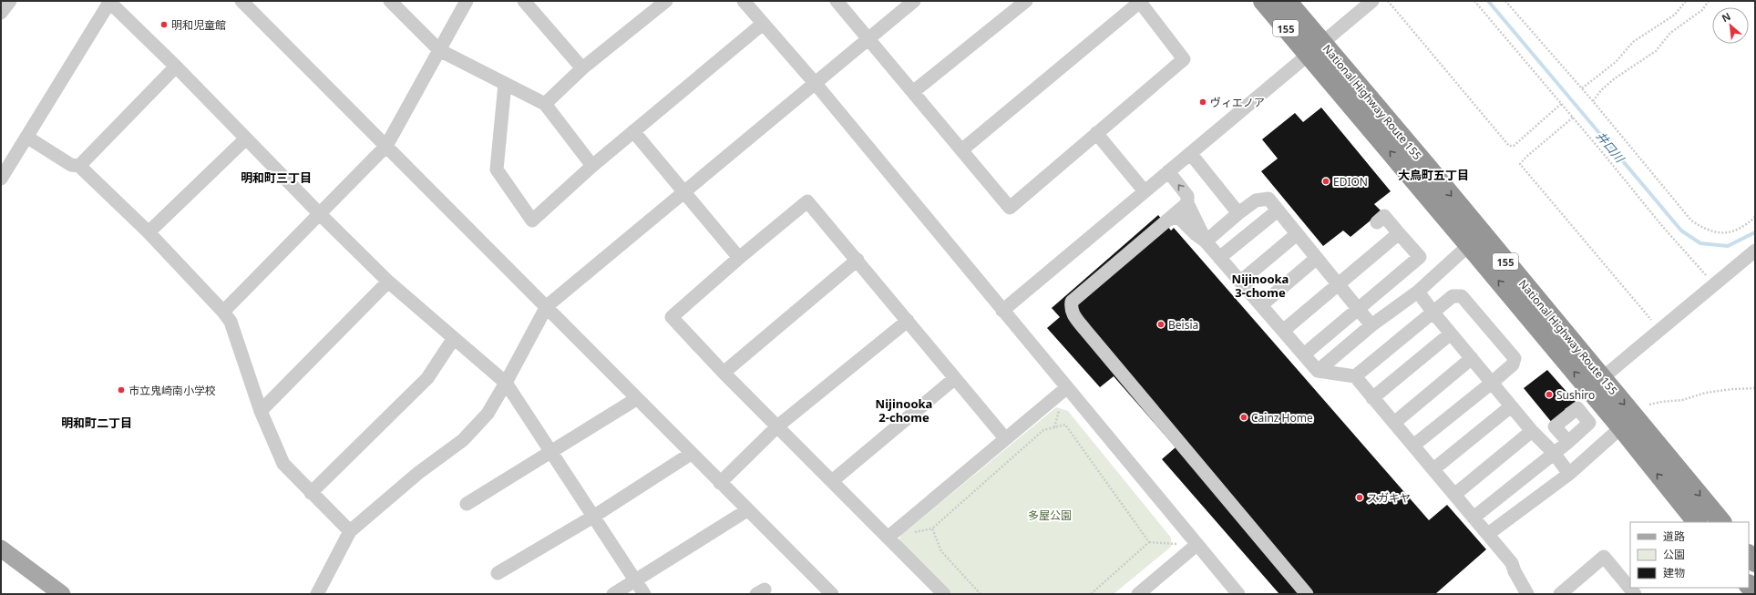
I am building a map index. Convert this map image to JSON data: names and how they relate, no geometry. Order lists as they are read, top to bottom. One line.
{"streets":{"highway":["155","National Highway Route 155"]},"districts":["大鳥町五丁目","明和町三丁目","Nijinooka 3-chome","Nijinooka 2-chome","明和町二丁目"],"water":["井口川"],"parks":["多屋公園"],"places":["明和児童館","ヴィエノア","EDION","Beisia","市立鬼崎南小学校","Sushiro","Cainz Home","スガキヤ"],"legend":["道路","公園","建物"],"north":"top left"}
